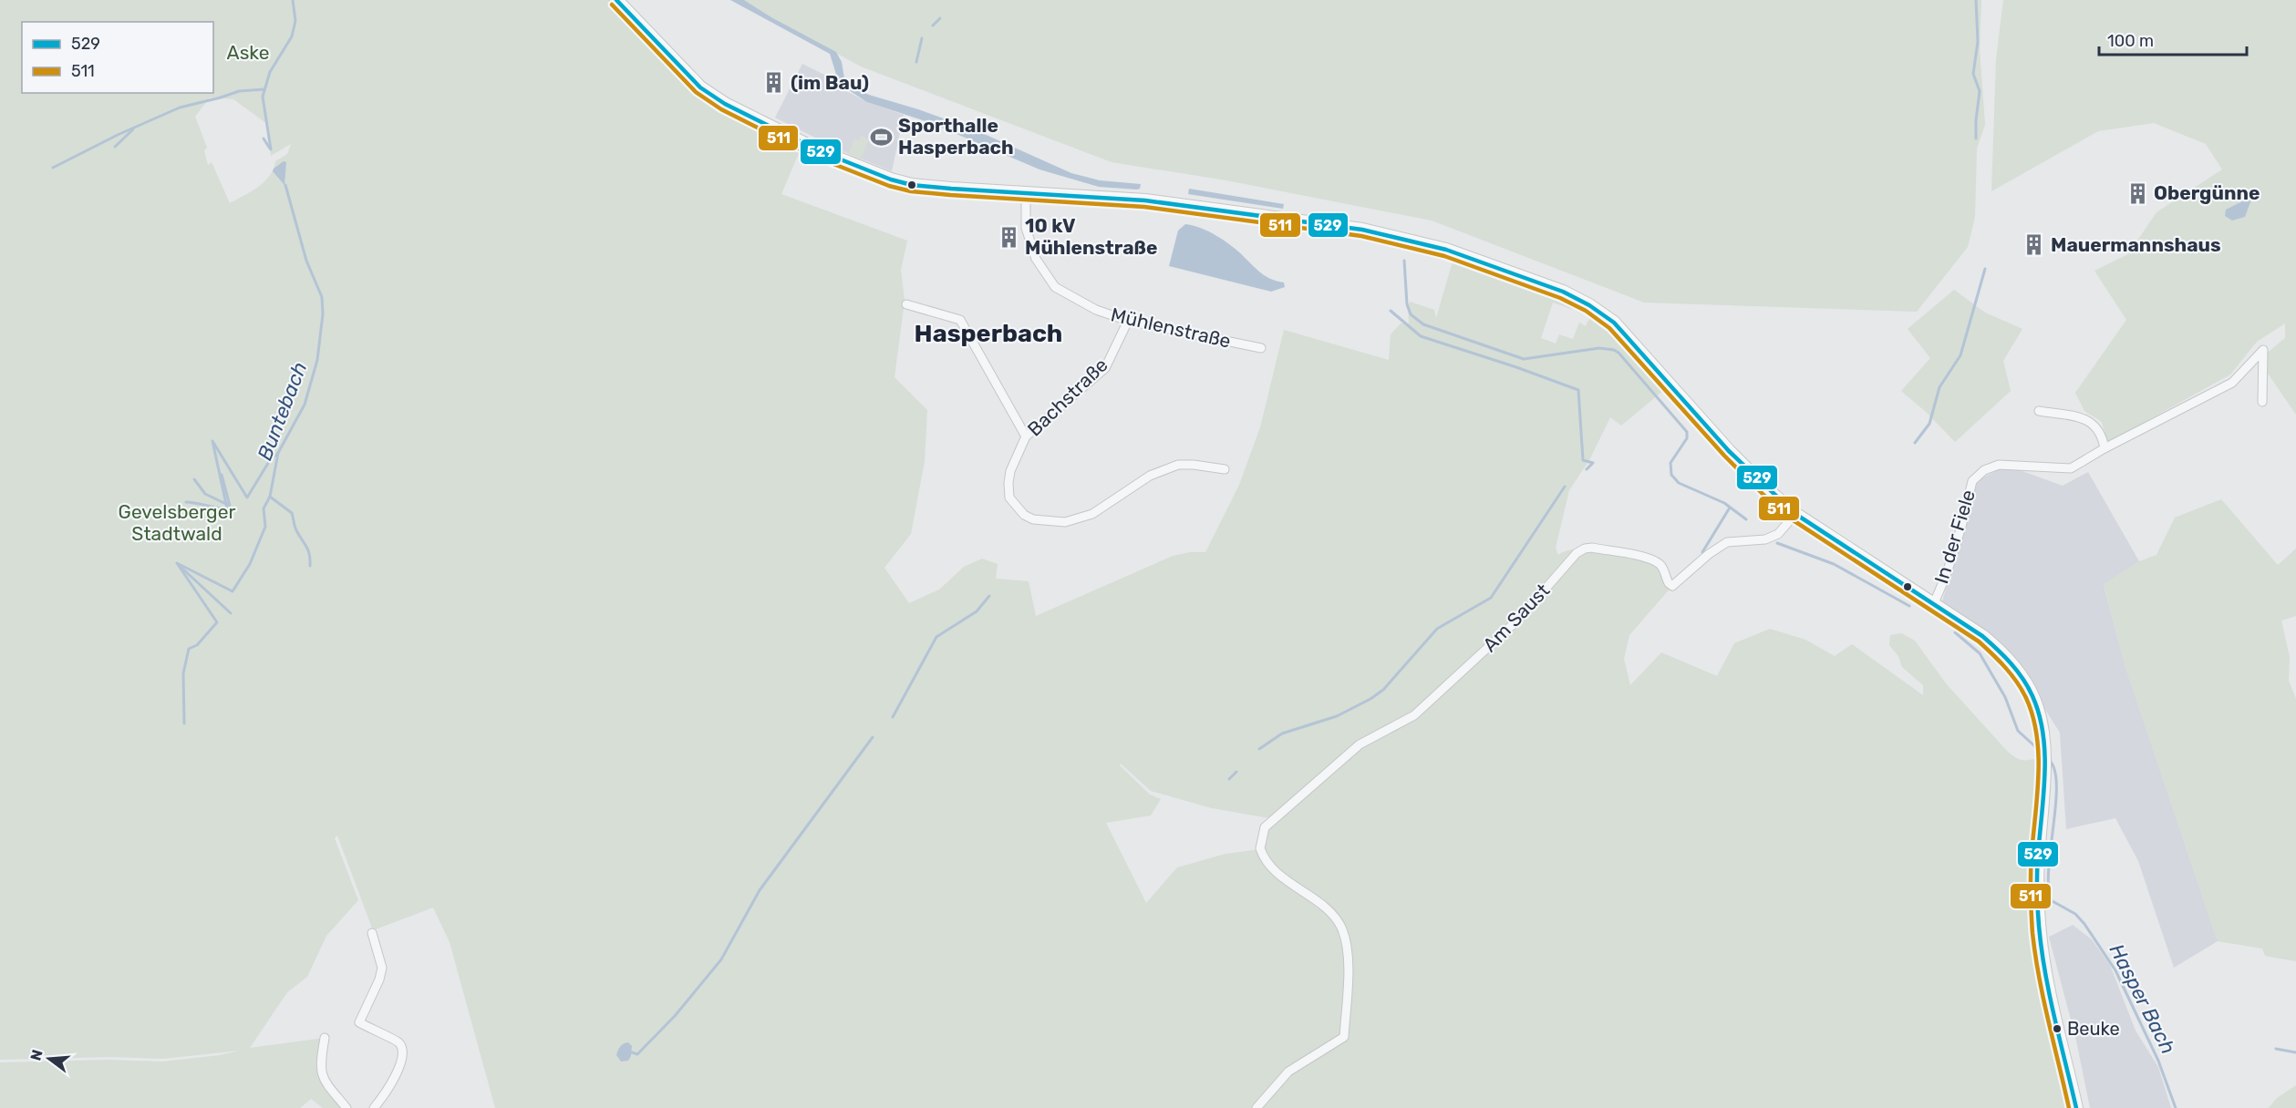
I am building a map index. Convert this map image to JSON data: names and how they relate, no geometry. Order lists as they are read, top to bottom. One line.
{"streets":{"street":["Mühlenstraße","Bachstraße","In der Fiele","Am Saust"]},"crossings":[["Mühlenstraße","Bachstraße"]],"districts":["Hasperbach"],"water":["Buntebach","Hasper Bach"],"parks":["Aske","Gevelsberger Stadtwald"],"places":{"building":["(im Bau)","Obergünne","10 kV Mühlenstraße","Mauermannshaus"],"sports":["Sporthalle Hasperbach"],"other":["Beuke"]},"lines":["transit line 529","transit line 511"],"legend":["529","511"],"scale_bar":"100 m","north":"left"}
